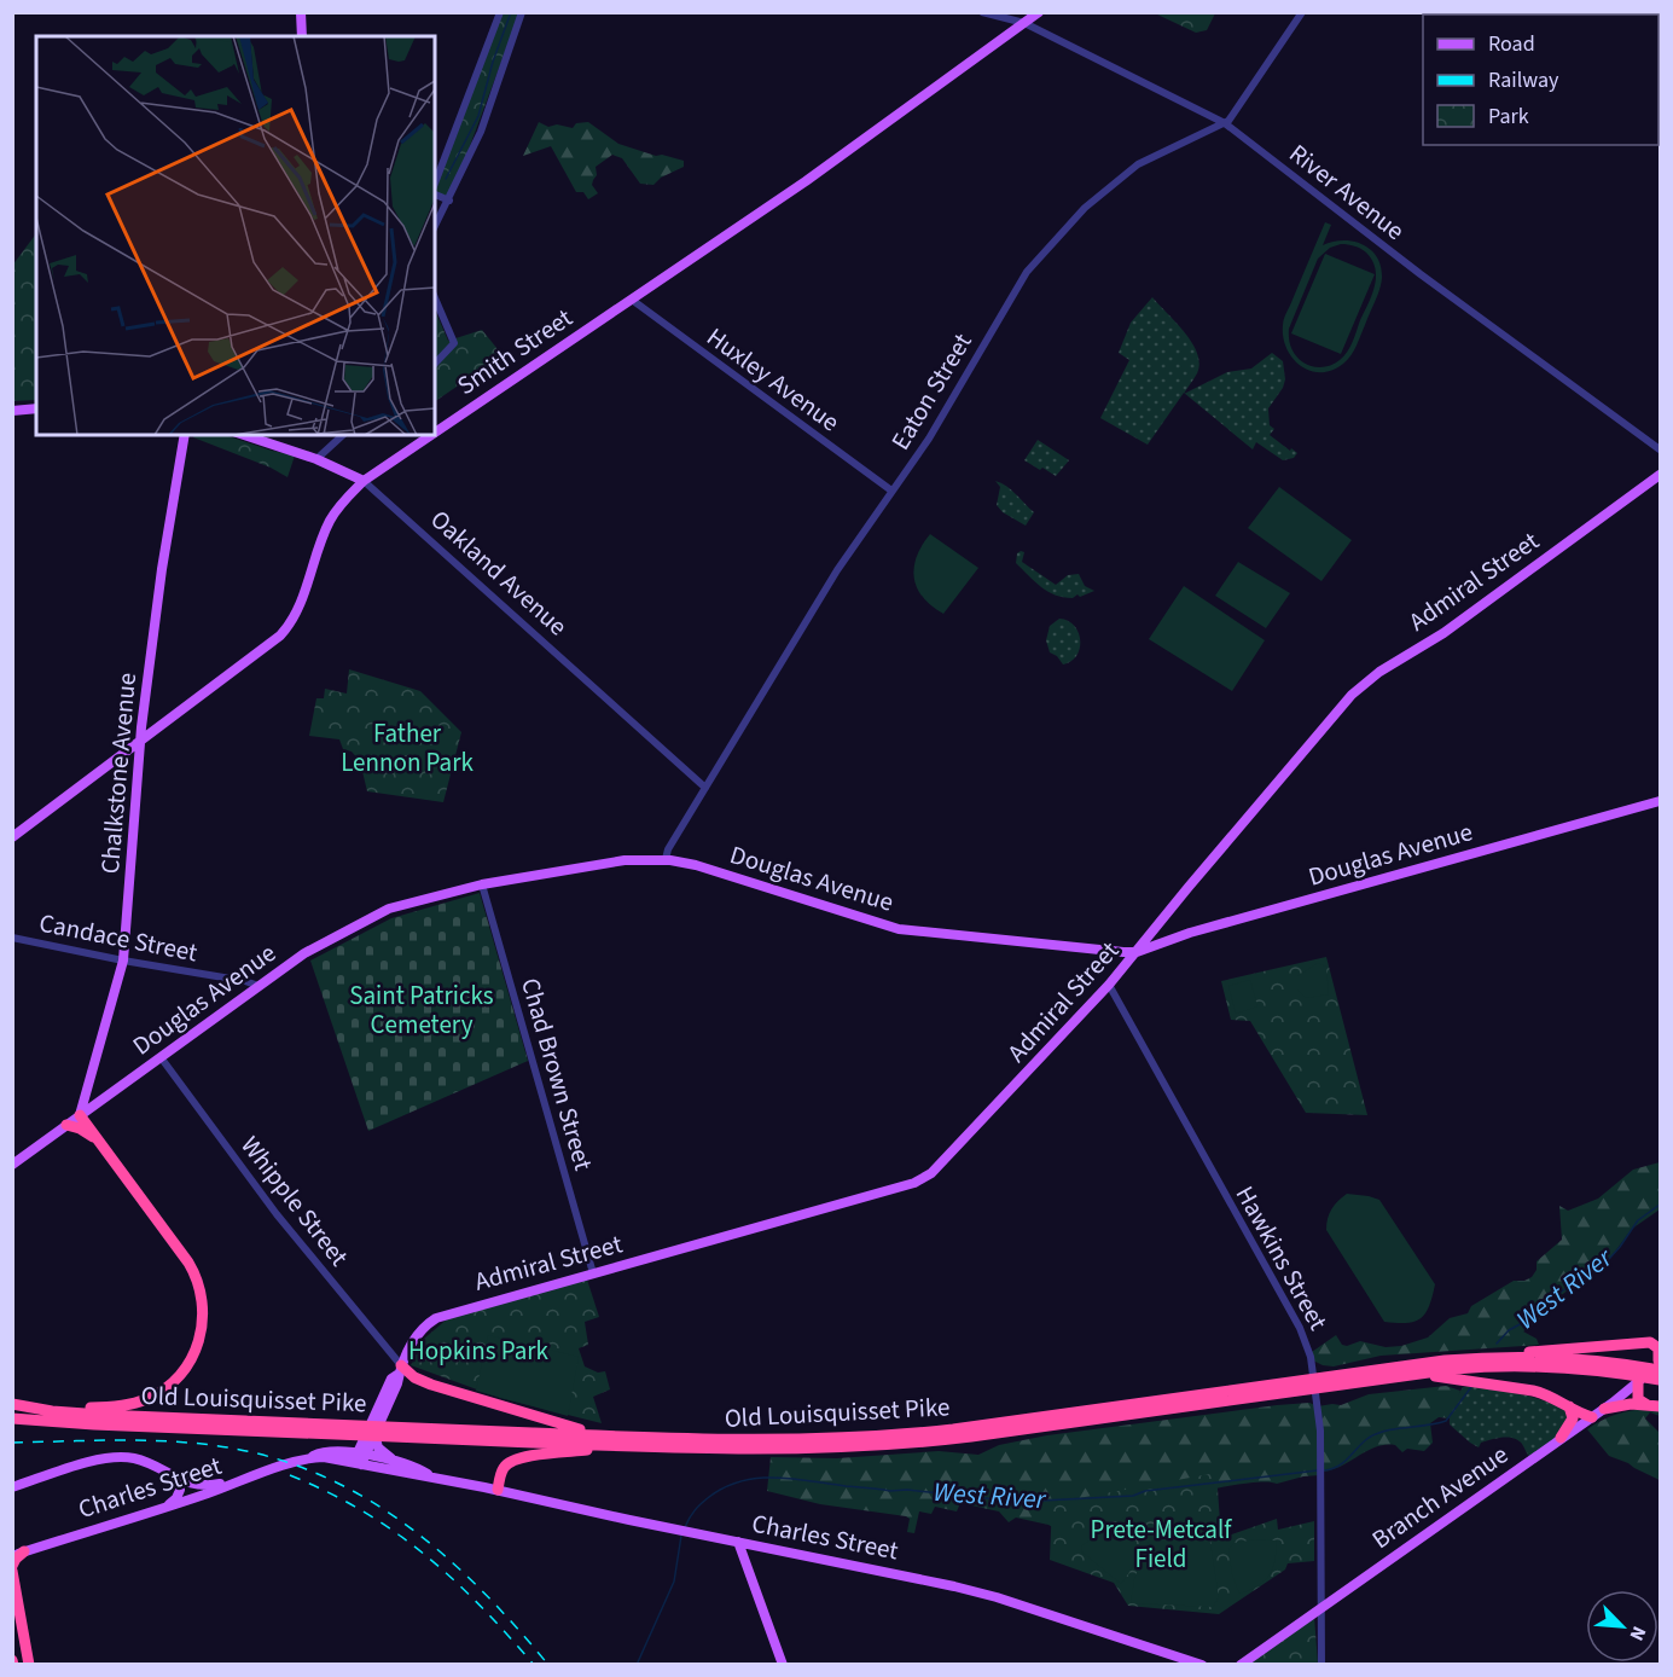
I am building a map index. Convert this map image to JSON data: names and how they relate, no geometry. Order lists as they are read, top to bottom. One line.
{"streets":{"highway":["Old Louisquisset Pike"],"main road":["Smith Street","Oakland Avenue","Admiral Street","Chalkstone Avenue","Douglas Avenue","Charles Street","Branch Avenue"],"street":["River Avenue","Huxley Avenue","Eaton Street","Candace Street","Chad Brown Street","Whipple Street","Hawkins Street"]},"crossings":[["River Avenue","Smith Street"],["River Avenue","Eaton Street"],["Smith Street","Huxley Avenue"],["Smith Street","Oakland Avenue"],["Smith Street","Chalkstone Avenue"],["Huxley Avenue","Eaton Street"],["Eaton Street","Oakland Avenue"],["Eaton Street","Douglas Avenue"],["Admiral Street","Douglas Avenue"],["Admiral Street","Chad Brown Street"],["Admiral Street","Whipple Street"],["Admiral Street","Hawkins Street"],["Admiral Street","Charles Street"],["Chalkstone Avenue","Douglas Avenue"],["Chalkstone Avenue","Candace Street"],["Douglas Avenue","Candace Street"],["Douglas Avenue","Chad Brown Street"],["Douglas Avenue","Whipple Street"],["Hawkins Street","Branch Avenue"],["Old Louisquisset Pike","Branch Avenue"]],"water":["West River"],"parks":["Father Lennon Park","Saint Patricks Cemetery","Hopkins Park","Prete-Metcalf Field"],"legend":["Road","Railway","Park"],"north":"bottom right"}
